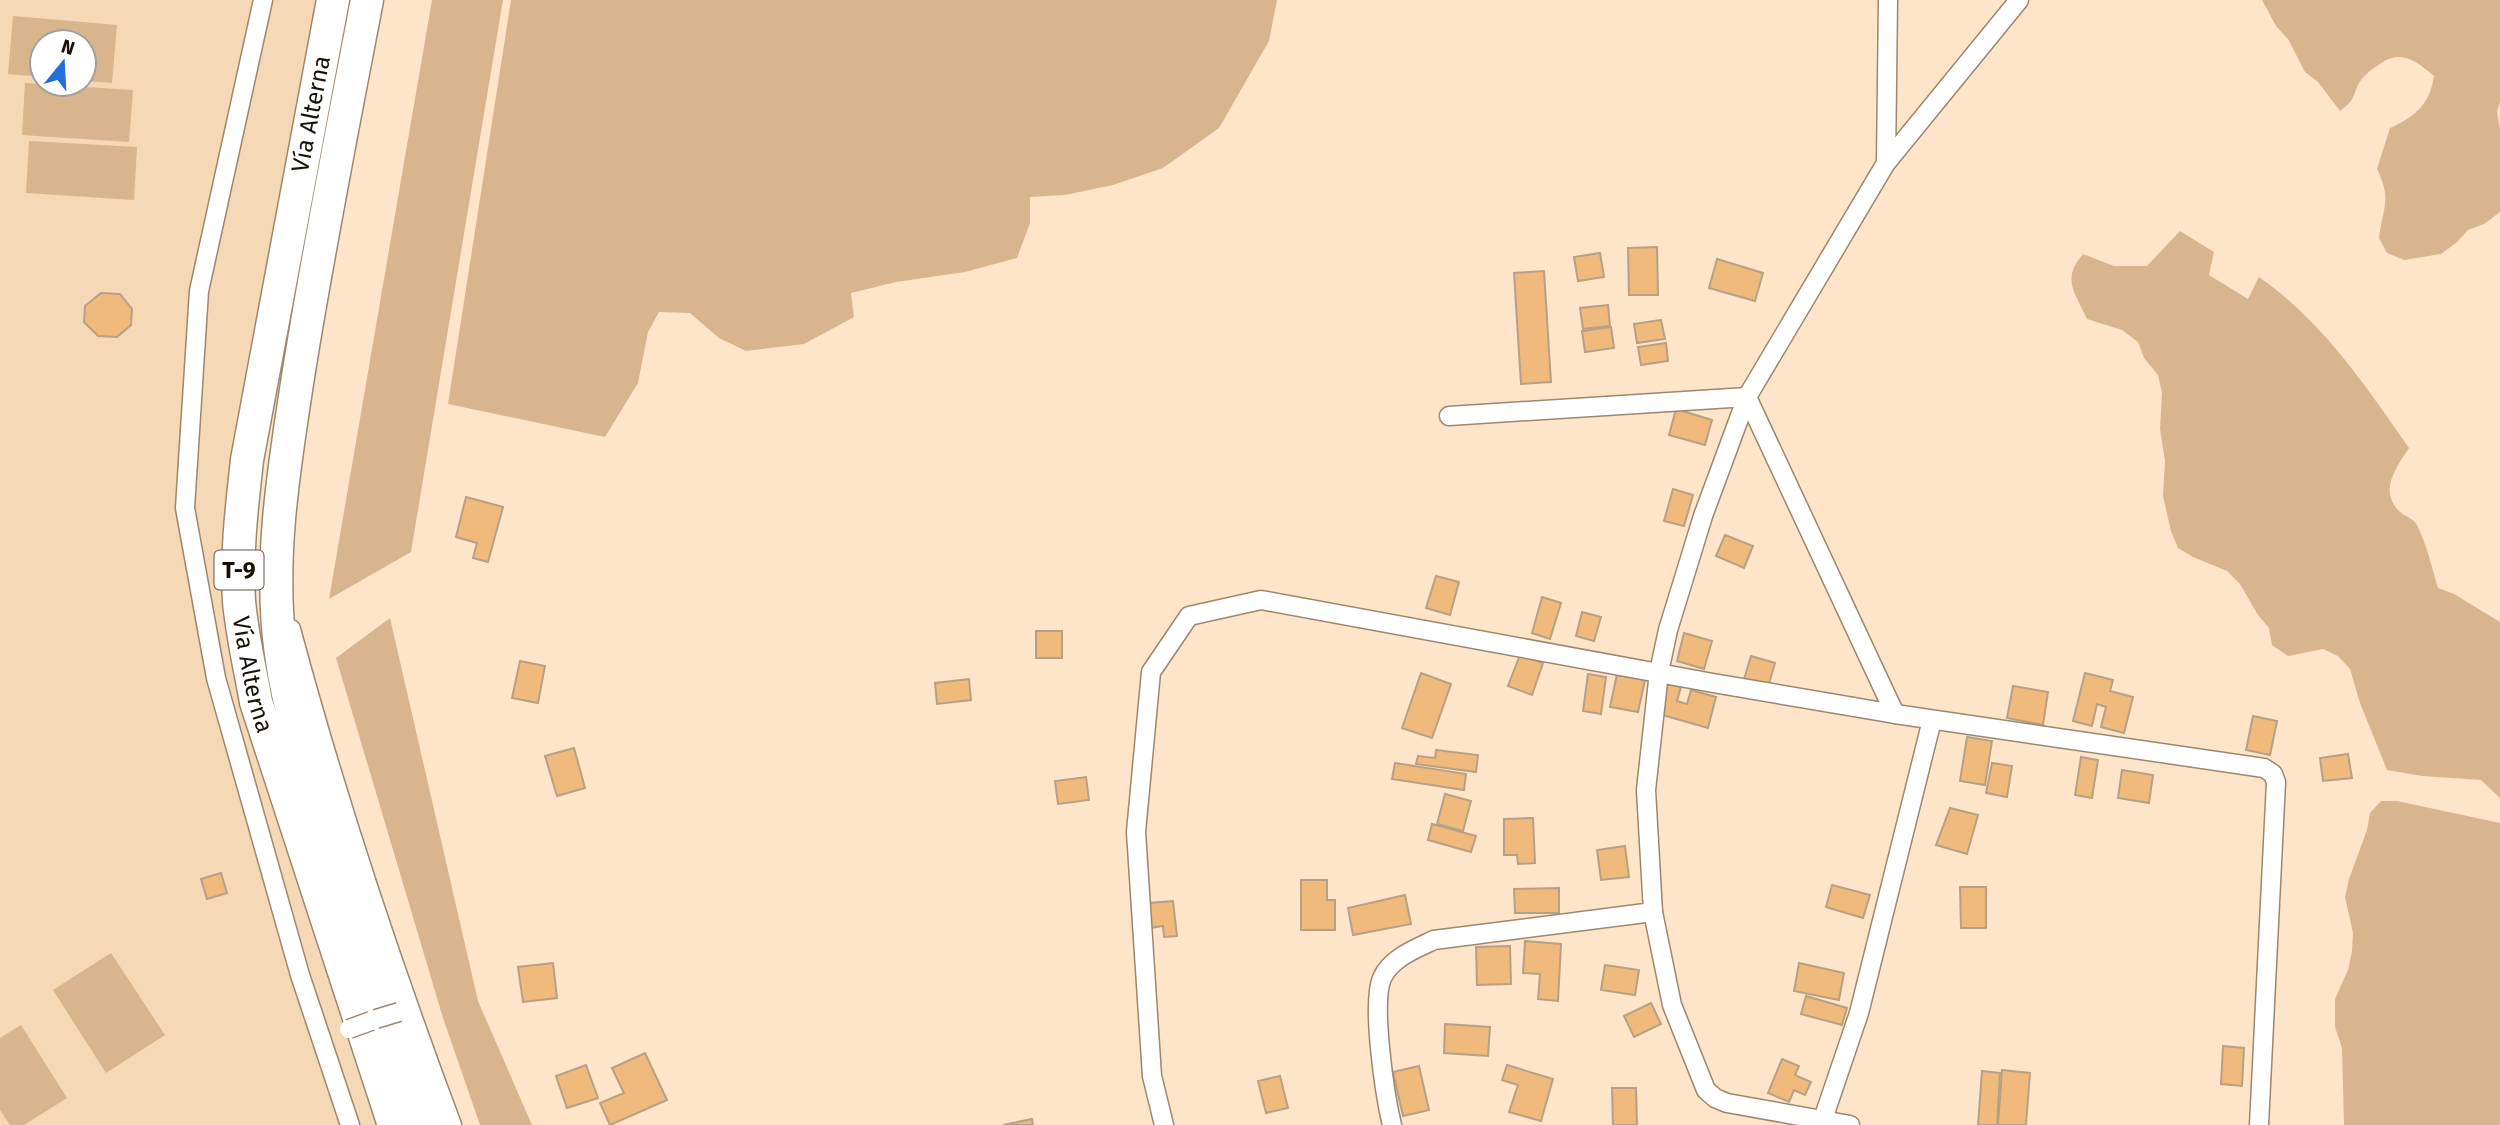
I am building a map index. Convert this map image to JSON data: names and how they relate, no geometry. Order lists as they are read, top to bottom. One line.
{"streets":{"highway":["Vía Alterna","T-9"]},"north":"top"}
